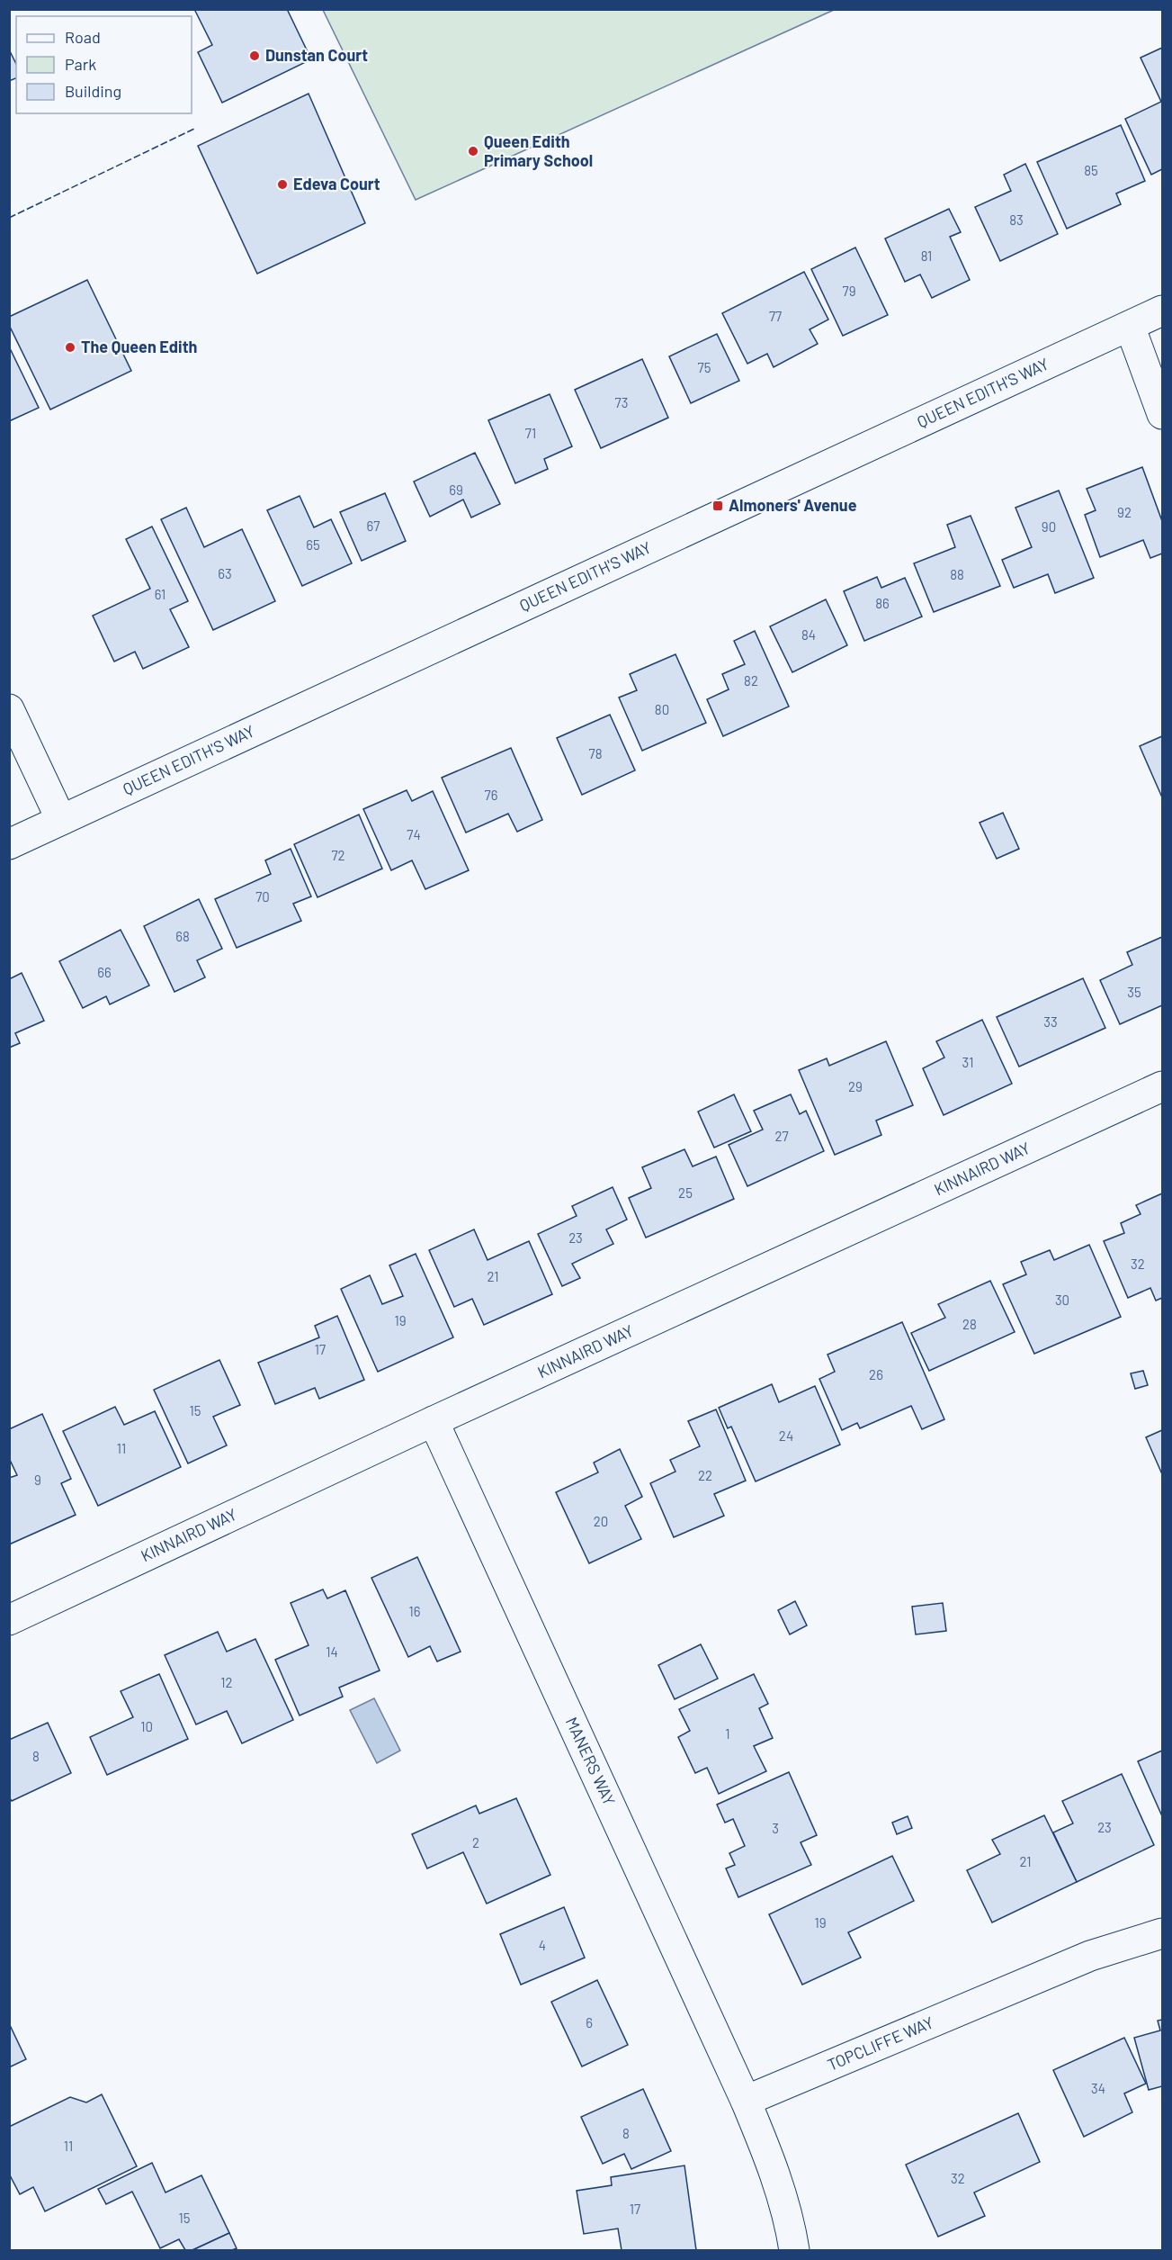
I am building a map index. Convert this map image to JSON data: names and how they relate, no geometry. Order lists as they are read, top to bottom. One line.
{"streets":{"street":["QUEEN EDITH'S WAY","KINNAIRD WAY","MANERS WAY","TOPCLIFFE WAY"]},"crossings":[["KINNAIRD WAY","MANERS WAY"],["MANERS WAY","TOPCLIFFE WAY"]],"places":{"other":["Dunstan Court","Queen Edith Primary School","Edeva Court","The Queen Edith"],"transit":["Almoners' Avenue"]},"house_numbers":["85","83","81","79","77","75","73","71","69","92","67","90","65","63","88","61","86","84","82","80","78","76","74","72","70","68","66","35","33","31","29","27","25","23","32","21","30","19","28","17","26","15","24","11","22","9","20","16","14","12","10","1","8","23","3","2","21","19","4","6","34","8","11","32","17","15"],"legend":["Road","Park","Building"]}
